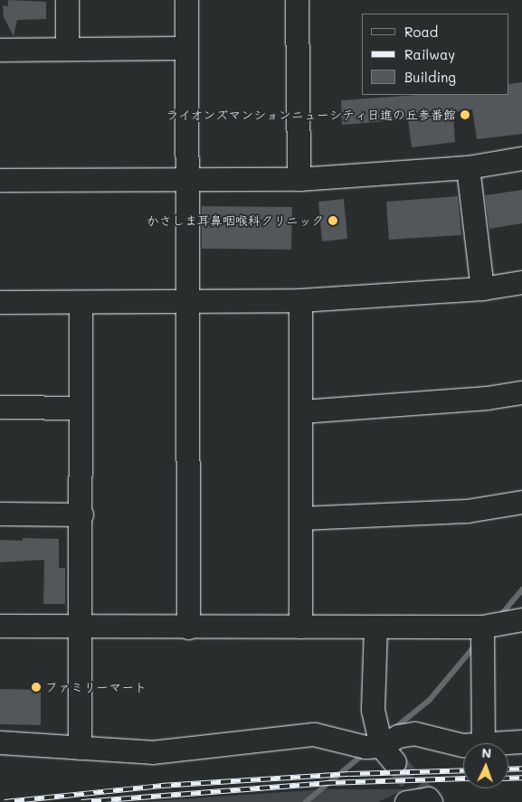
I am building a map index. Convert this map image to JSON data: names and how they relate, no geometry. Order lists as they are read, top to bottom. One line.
{"places":["ライオンズマンションニューシティ日進の丘参番館","かさしま耳鼻咽喉科クリニック","ファミリーマート"],"legend":["Road","Railway","Building"],"north":"top"}
